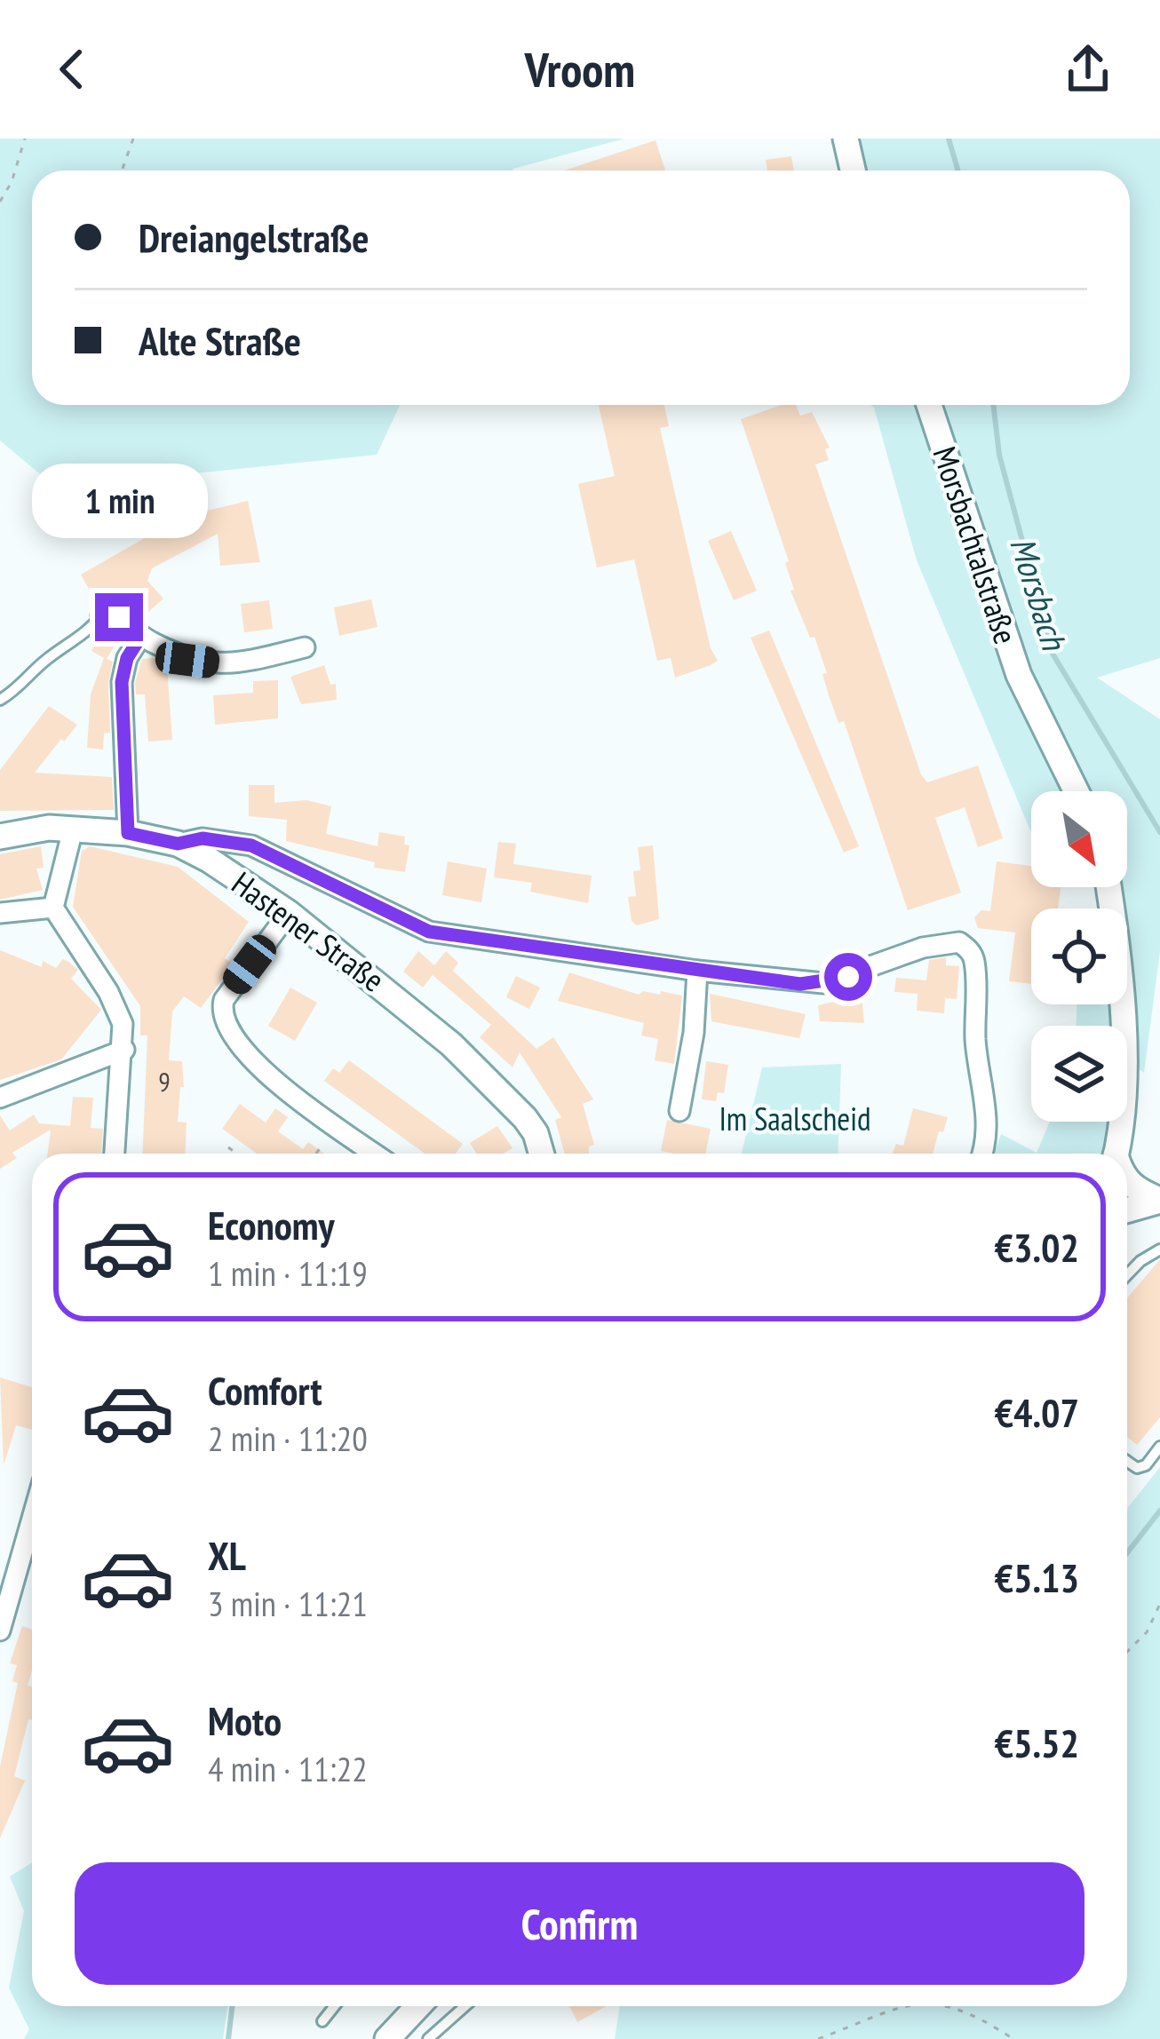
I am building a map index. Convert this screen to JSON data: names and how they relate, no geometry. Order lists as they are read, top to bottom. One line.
{"streets":{"main road":["Morsbachtalstraße","Hastener Straße"]},"water":["Morsbach"],"parks":["Im Saalscheid"],"house_numbers":["9"],"north":"bottom right","page":{"header":"Vroom","banner":["Dreiangelstraße","Alte Straße"],"bubble":"1 min","list":[{"name":"Economy","note":"1 min · 11:19","value":"€3.02"},{"name":"Comfort","note":"2 min · 11:20","value":"€4.07"},{"name":"XL","note":"3 min · 11:21","value":"€5.13"},{"name":"Moto","note":"4 min · 11:22","value":"€5.52"}],"buttons":"Confirm"}}
